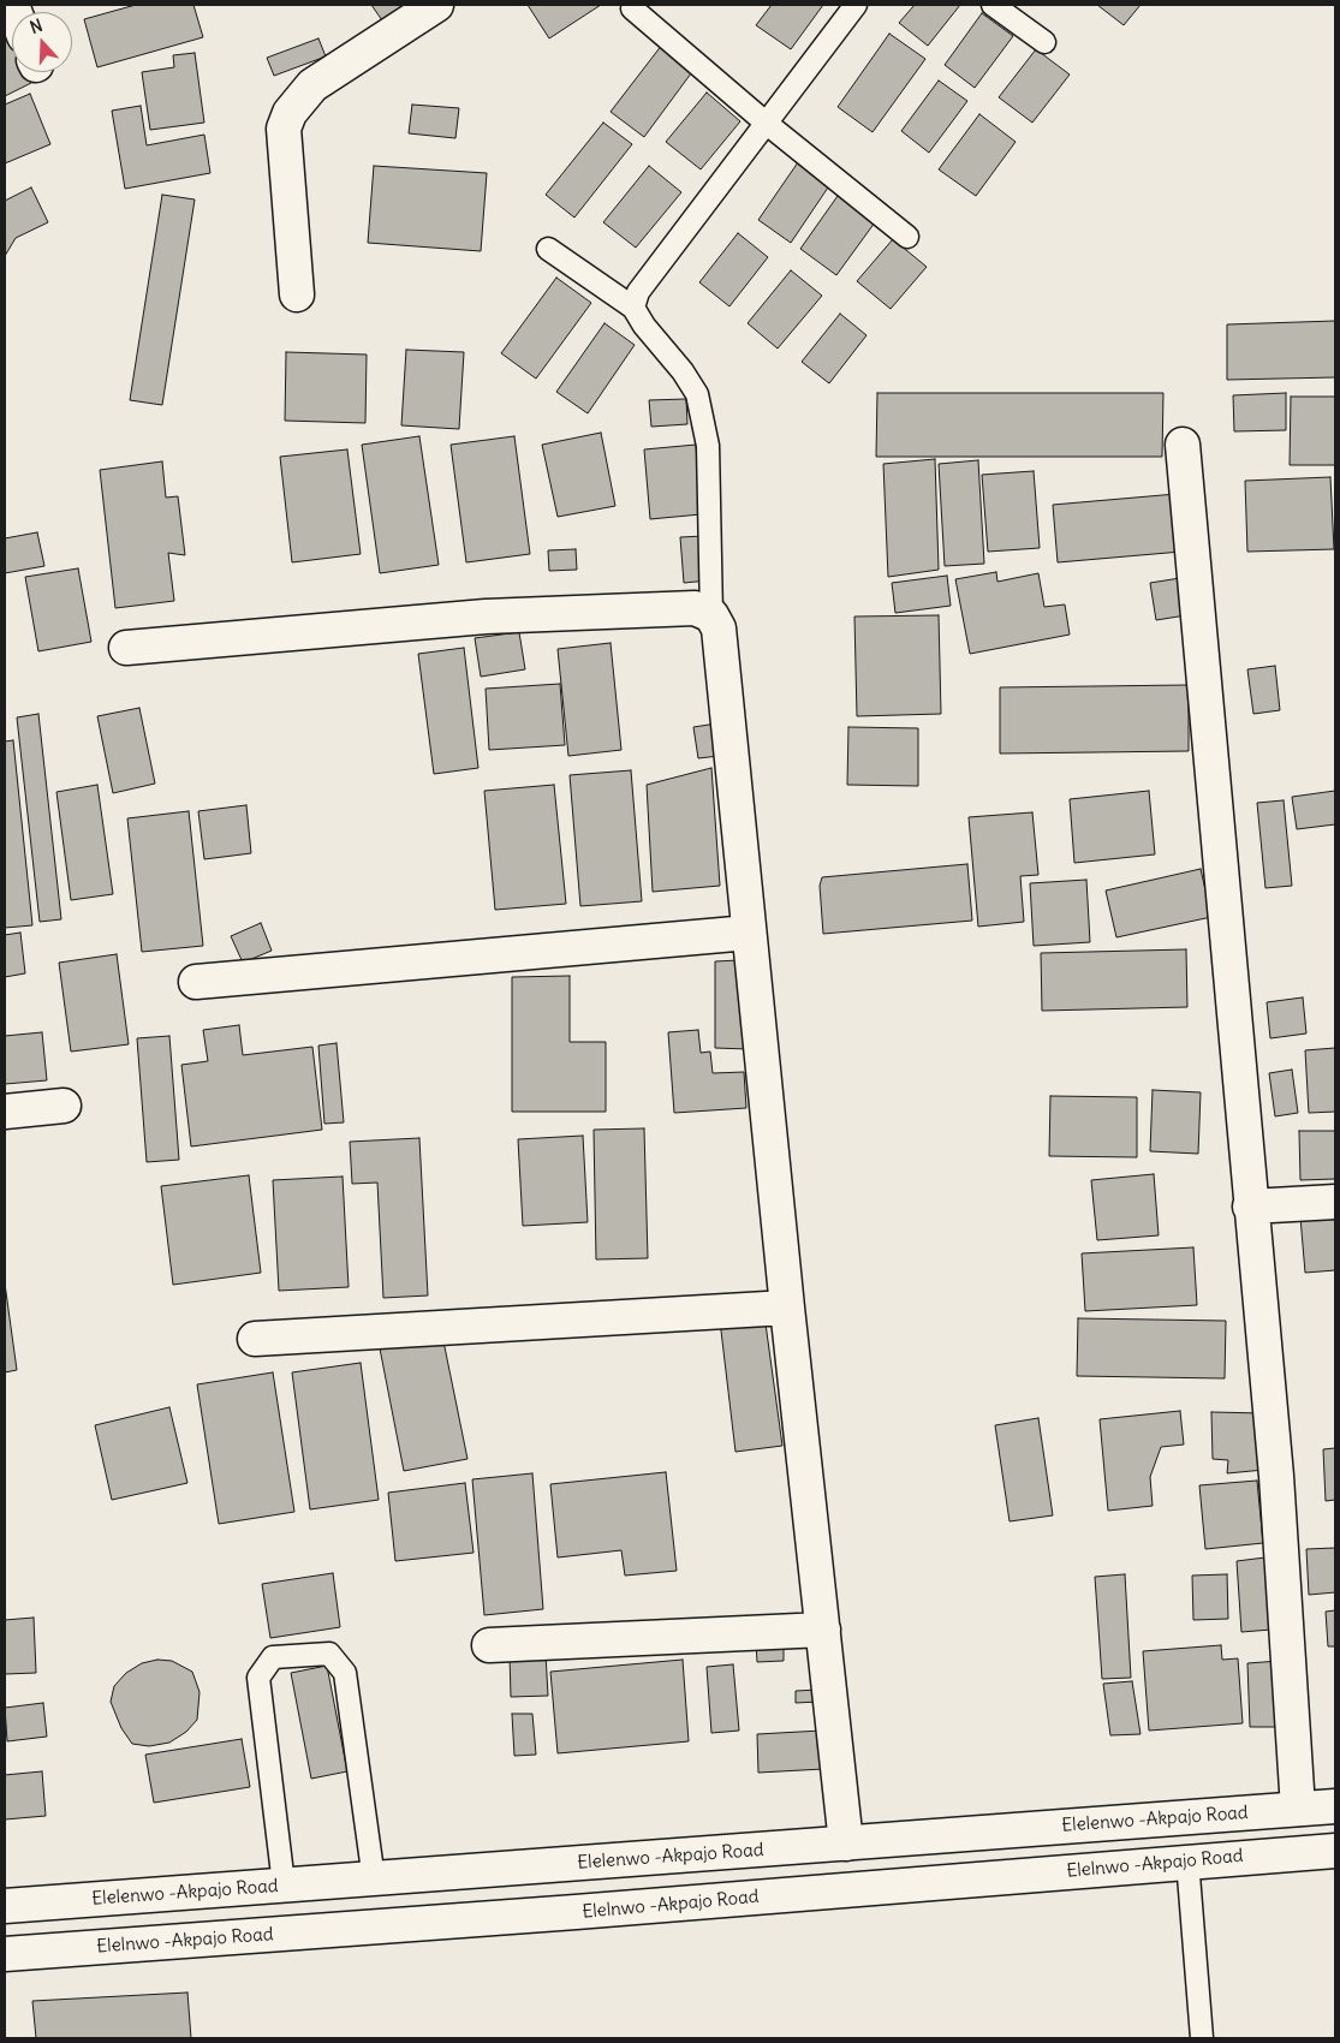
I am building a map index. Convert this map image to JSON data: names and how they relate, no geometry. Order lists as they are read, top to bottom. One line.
{"streets":{"street":["Elelenwo -Akpajo Road","Elelnwo -Akpajo Road"]},"north":"top"}
